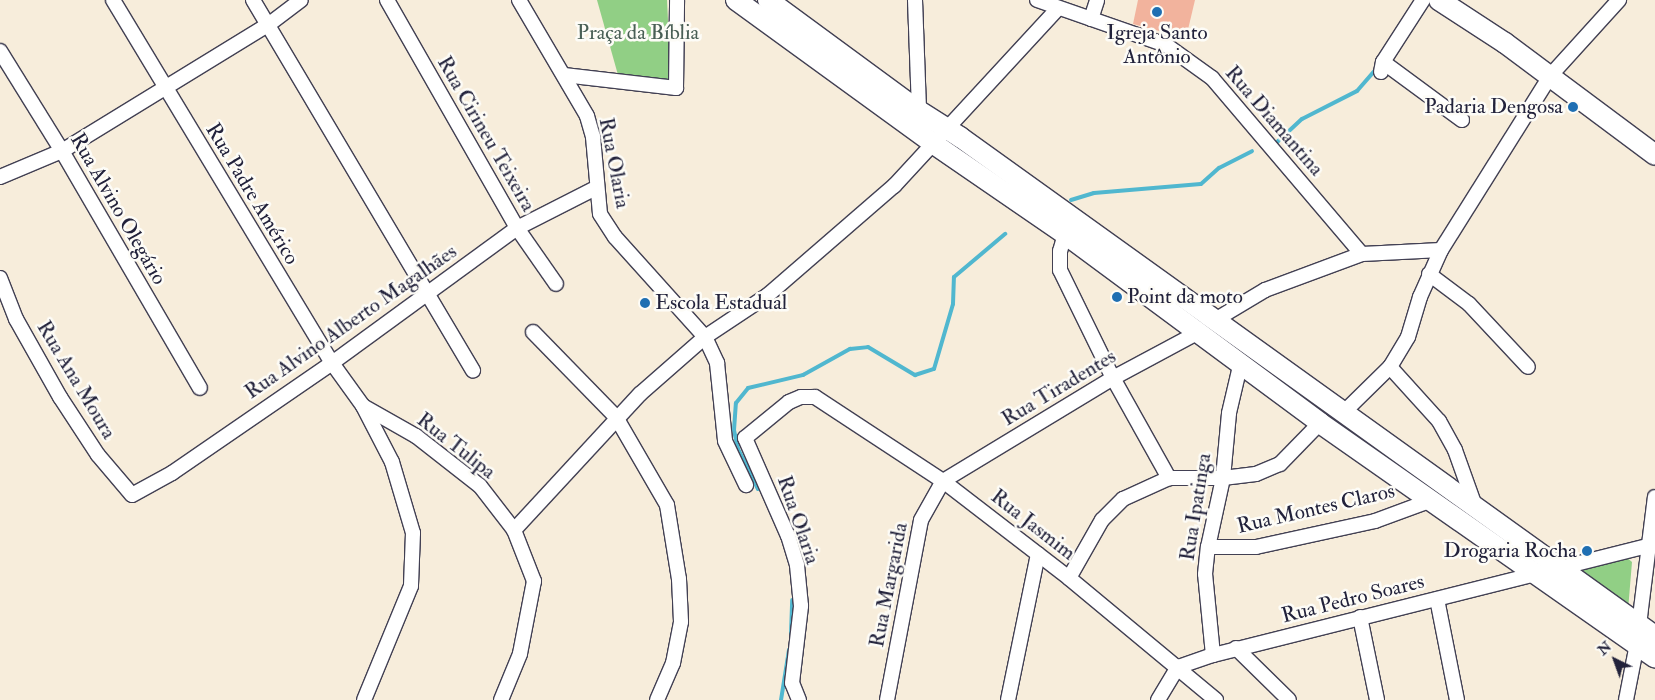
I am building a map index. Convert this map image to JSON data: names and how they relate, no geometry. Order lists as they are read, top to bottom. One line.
{"streets":{"street":["Rua Diamantina","Rua Cirineu Teixeira","Rua Olaria","Rua Padre Américo","Rua Alvino Olegário","Rua Alvino Alberto Magalhães","Rua Ana Moura","Rua Tiradentes","Rua Tulipa","Rua Ipatinga","Rua Montes Claros","Rua Jasmim","Rua Margarida","Rua Pedro Soares"]},"crossings":[["Rua Cirineu Teixeira","Rua Alvino Alberto Magalhães"],["Rua Olaria","Rua Alvino Alberto Magalhães"],["Rua Olaria","Rua Jasmim"],["Rua Padre Américo","Rua Alvino Alberto Magalhães"],["Rua Padre Américo","Rua Tulipa"],["Rua Alvino Alberto Magalhães","Rua Ana Moura"],["Rua Tiradentes","Rua Jasmim"],["Rua Tiradentes","Rua Margarida"],["Rua Ipatinga","Rua Montes Claros"],["Rua Ipatinga","Rua Pedro Soares"],["Rua Jasmim","Rua Margarida"],["Rua Jasmim","Rua Pedro Soares"]],"parks":["Praça da Bíblia"],"places":["Igreja Santo Antônio","Padaria Dengosa","Point da moto","Escola Estadual","Drogaria Rocha"],"north":"top left"}
